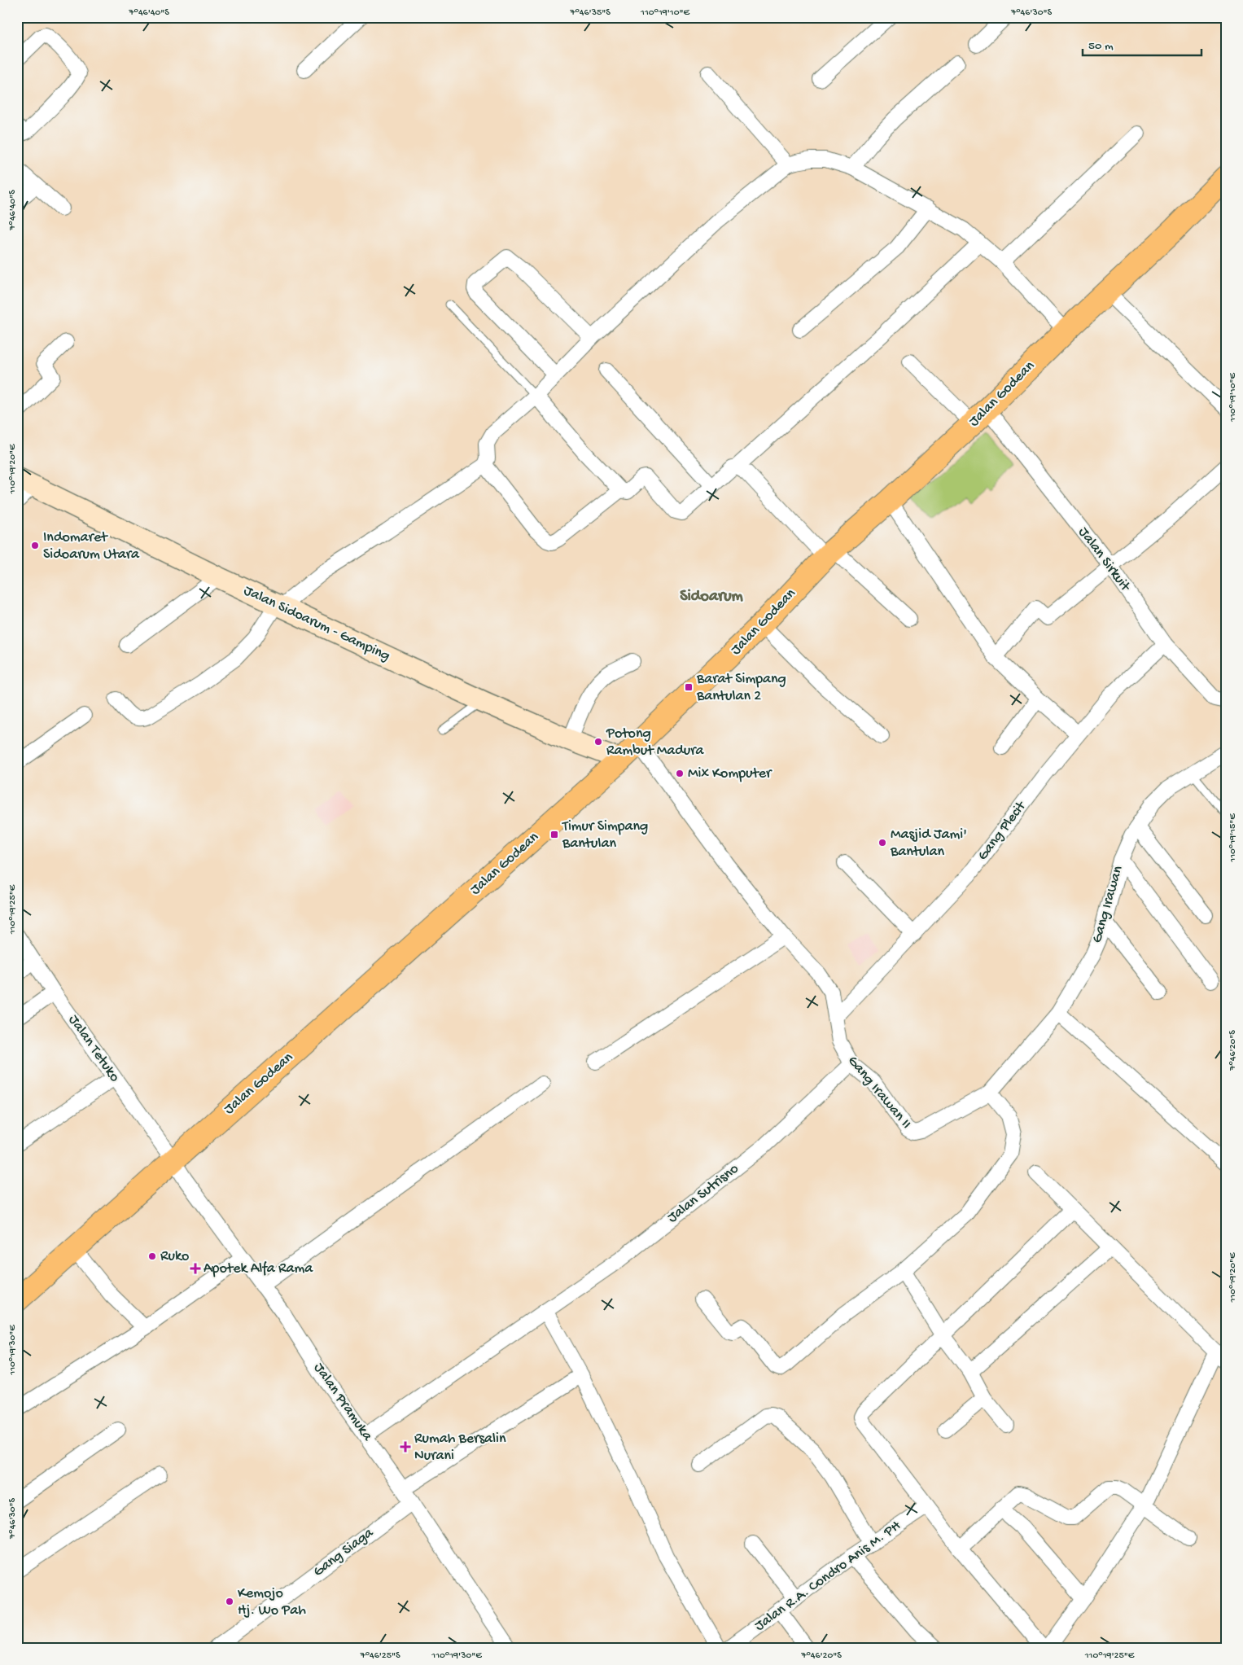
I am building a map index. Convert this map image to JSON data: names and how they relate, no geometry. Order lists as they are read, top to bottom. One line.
{"streets":{"main road":["Jalan Godean","Jalan Sidoarum - Gamping"],"street":["Jalan Sirkuit","Gang Plecit","Gang Irawan","Jalan Tetuko","Gang Irawan II","Jalan Sutrisno","Jalan Pramuka","Gang Siaga","Jalan R.A. Condro Anis M. PH"]},"crossings":[["Jalan Godean","Jalan Sirkuit"],["Jalan Godean","Jalan Sidoarum - Gamping"],["Jalan Godean","Jalan Tetuko"],["Jalan Godean","Gang Irawan II"],["Jalan Godean","Jalan Pramuka"],["Jalan Sirkuit","Gang Plecit"],["Gang Plecit","Gang Irawan II"],["Gang Irawan","Gang Irawan II"],["Jalan Tetuko","Jalan Pramuka"],["Gang Irawan II","Jalan Sutrisno"],["Jalan Sutrisno","Jalan Pramuka"],["Jalan Pramuka","Gang Siaga"]],"districts":["Sidoarum"],"places":{"other":["Indomaret Sidoarum Utara","Potong Rambut Madura","Mix Komputer","Masjid Jami' Bantulan","Ruko","Kemojo Hj. Wo Pah"],"transit":["Barat Simpang Bantulan 2","Timur Simpang Bantulan"],"health":["Apotek Alfa Rama","Rumah Bersalin Nurani"]},"scale_bar":"50 m","coordinates":["7°46'40\"S","7°46'35\"S","110°19'10\"E","7°46'30\"S","110°19'20\"E","110°19'15\"E","110°19'25\"E","7°46'20\"S","110°19'30\"E","7°46'25\"S"]}
